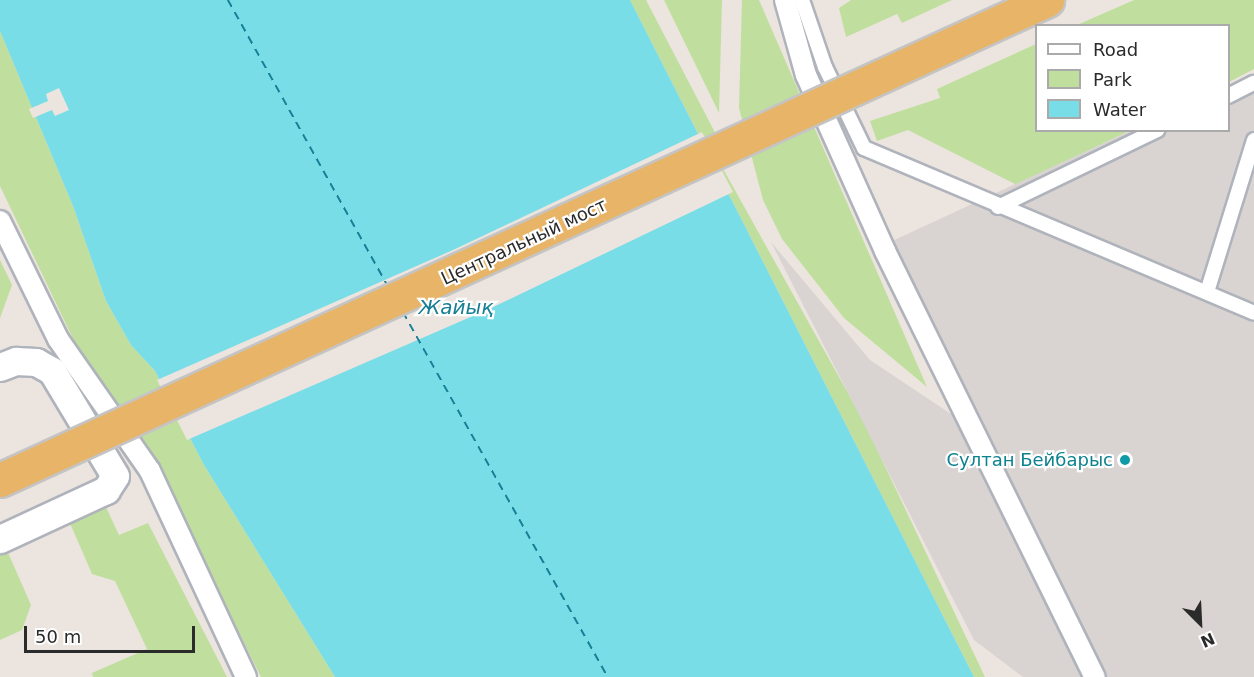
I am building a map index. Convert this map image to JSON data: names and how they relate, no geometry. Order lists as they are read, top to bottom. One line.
{"streets":{"main road":["Центральный мост"]},"water":["Жайық"],"places":["Султан Бейбарыс"],"legend":["Road","Park","Water"],"scale_bar":"50 m","north":"bottom right"}
